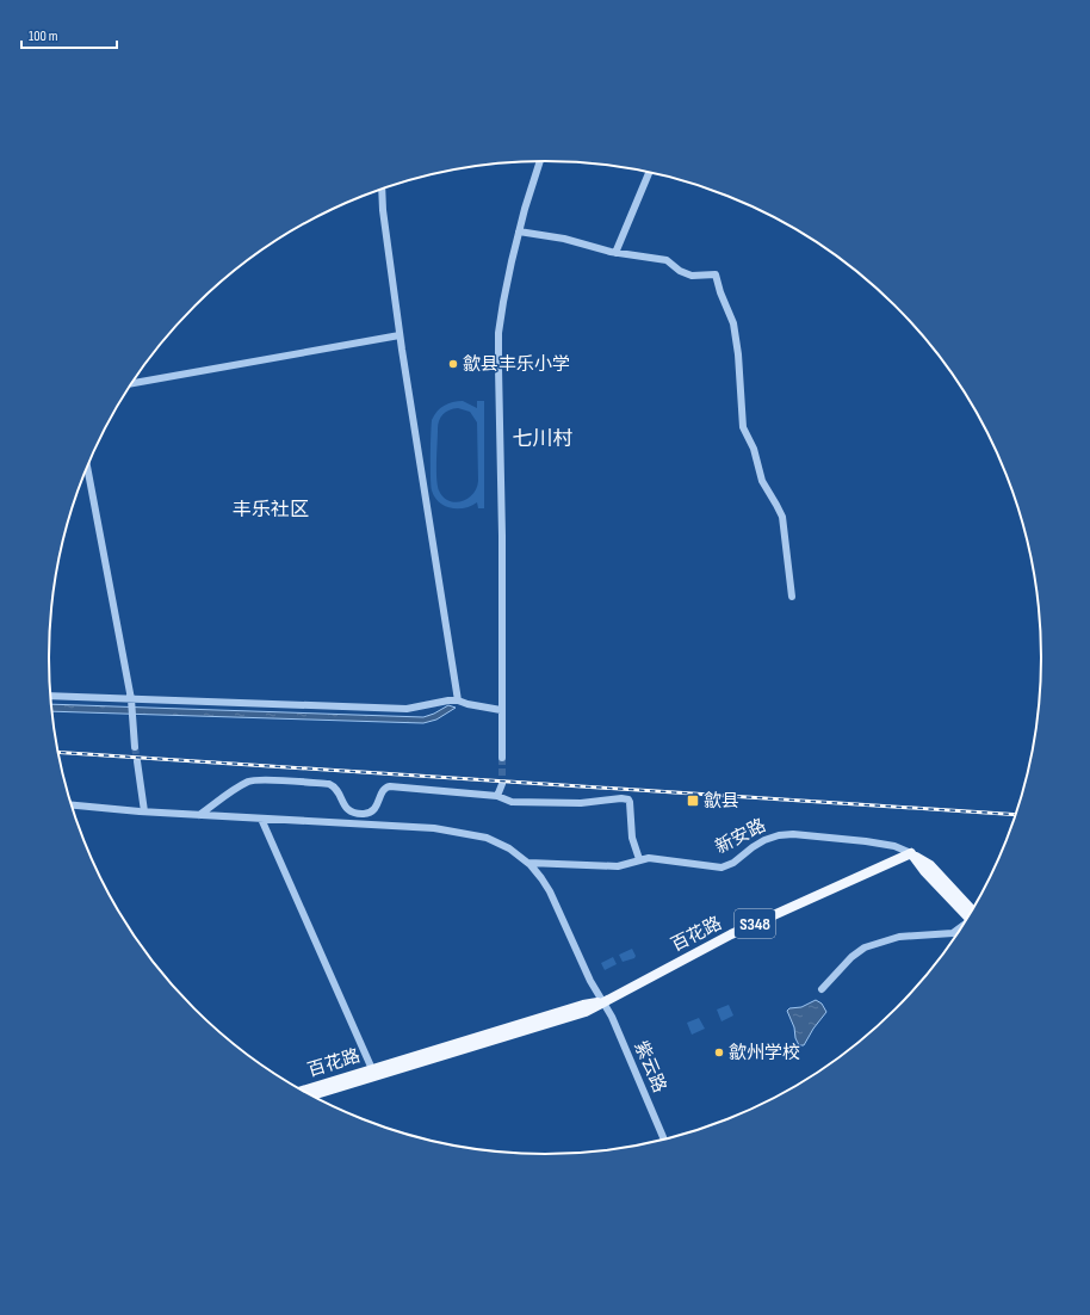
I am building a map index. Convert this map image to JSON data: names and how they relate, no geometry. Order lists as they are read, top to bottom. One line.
{"streets":{"main road":["S348","百花路"],"street":["新安路","紫云路"]},"crossings":[["新安路","百花路"],["新安路","紫云路"],["百花路","紫云路"]],"districts":["七川村","丰乐社区"],"places":{"other":["歙县丰乐小学","歙州学校"],"transit":["歙县"]},"scale_bar":"100 m"}
